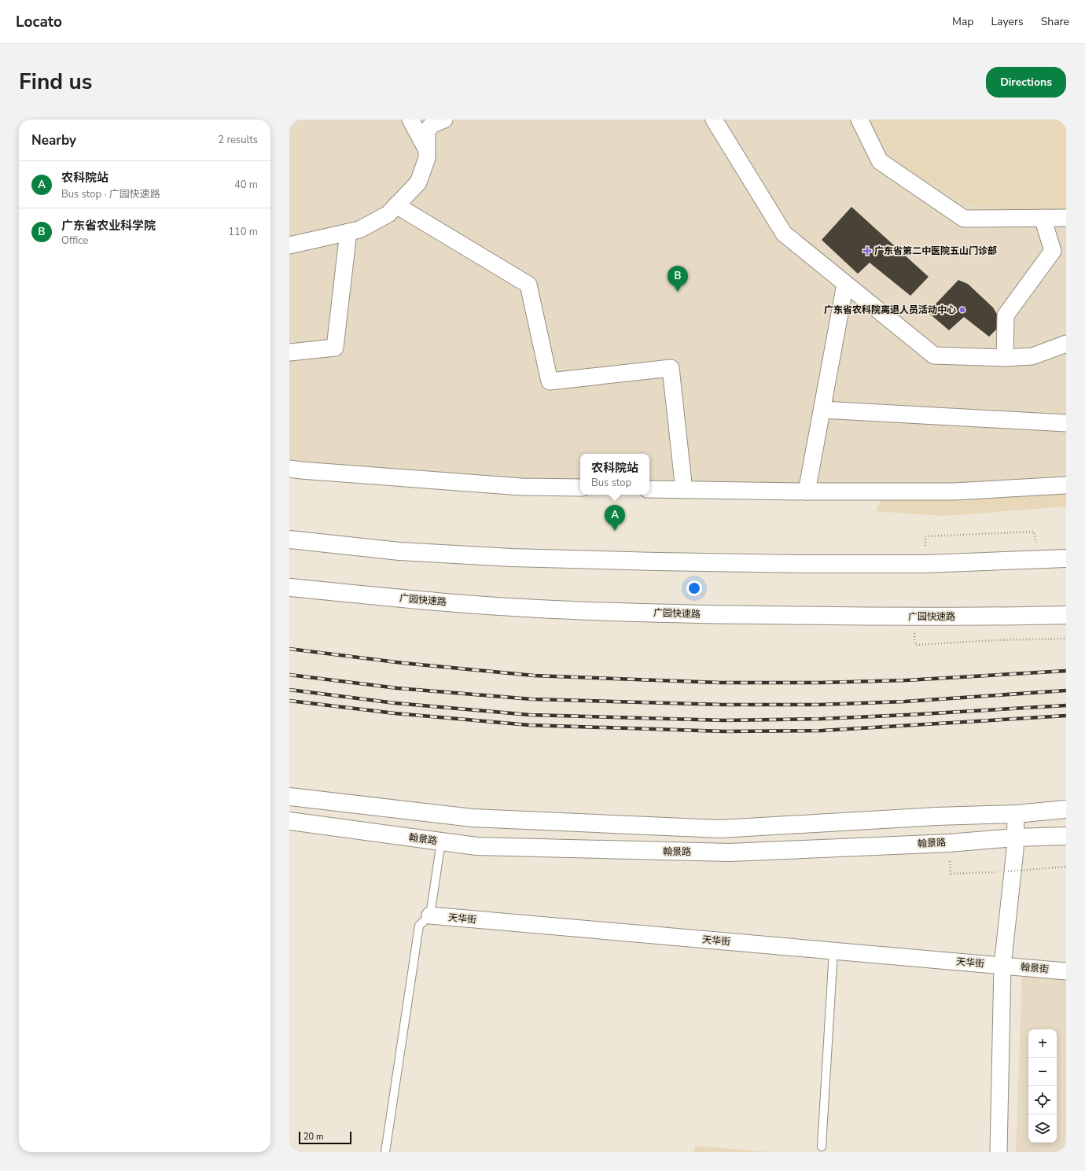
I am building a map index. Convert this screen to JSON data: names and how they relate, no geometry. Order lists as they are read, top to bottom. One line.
{"streets":{"main road":["广园快速路","翰景路"],"street":["天华街","翰景街"]},"crossings":[["天华街","翰景街"]],"places":{"health":["广东省第二中医院五山门诊部"],"other":["广东省农科院离退人员活动中心"]},"scale_bar":"20 m","page":{"header":"Locato","nav":["Map","Layers","Share"],"title":"Find us","buttons":"Directions","heading":["Nearby","2 results"],"list":[{"mark":"A","name":"农科院站","note":"Bus stop · 广园快速路","value":"40 m"},{"mark":"B","name":"广东省农业科学院","note":"Office","value":"110 m"}],"pins":["B","A"],"popup":["农科院站","Bus stop"],"map_buttons":["+","−"],"scale":"20 m"}}
